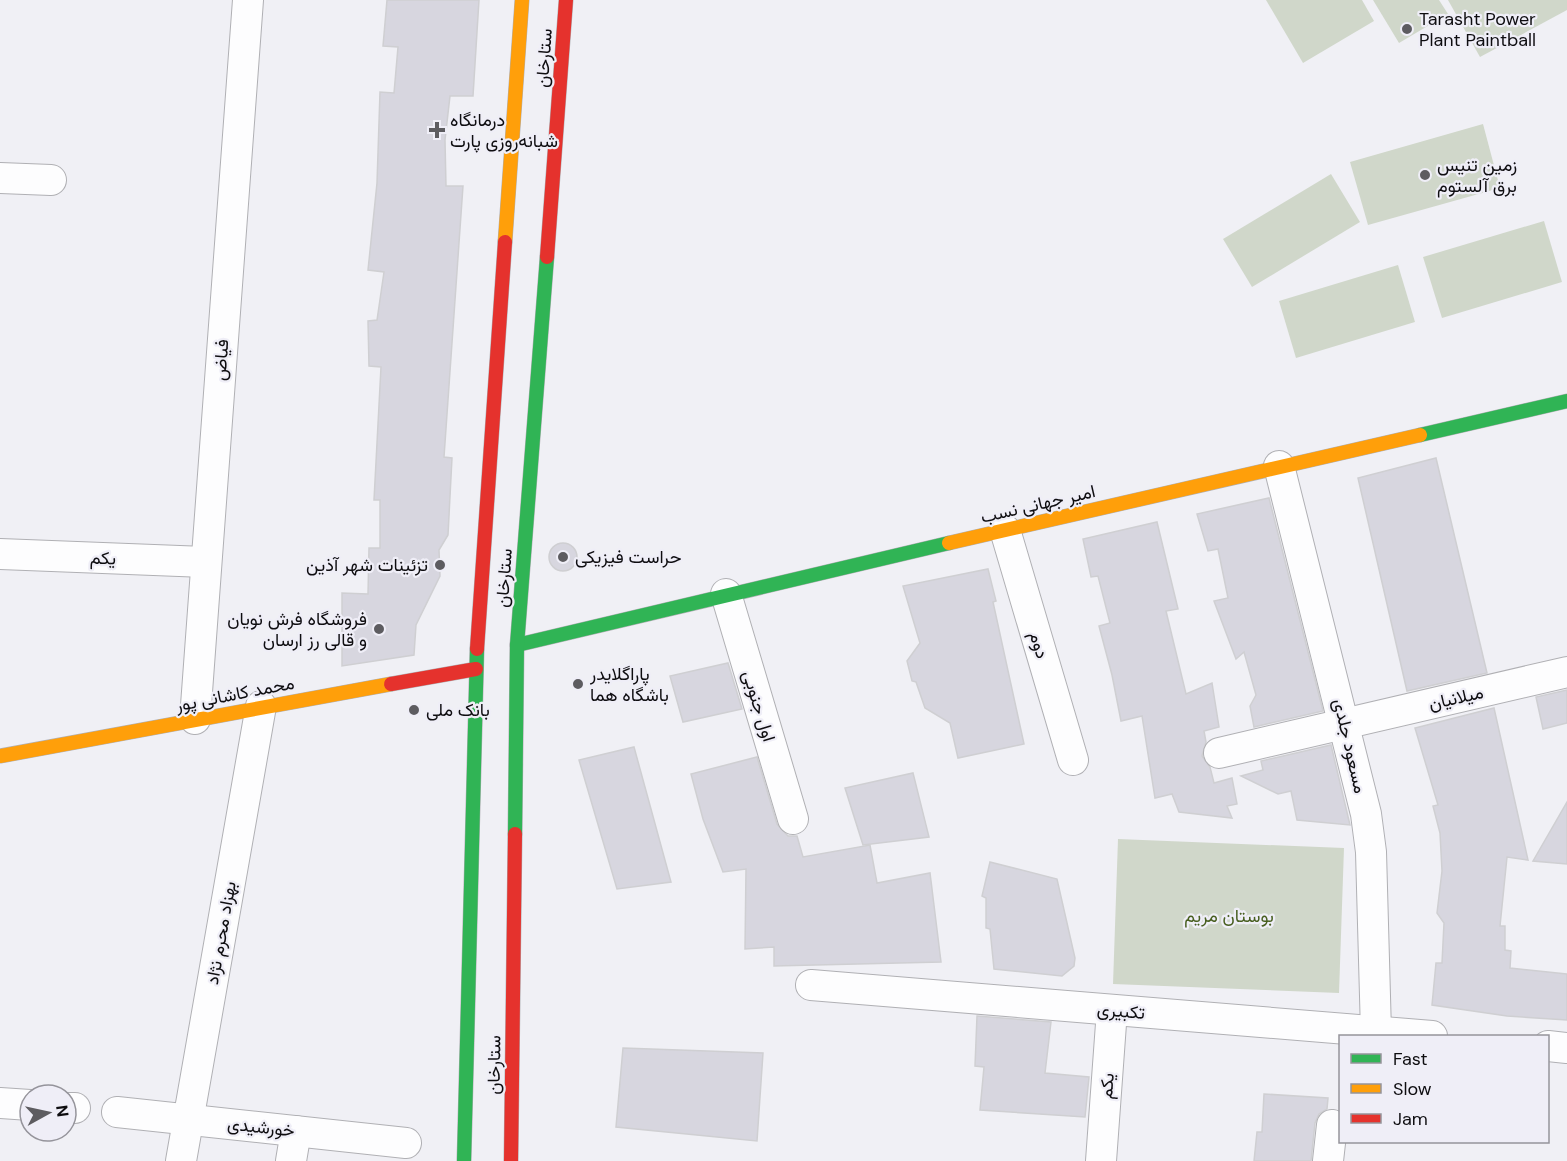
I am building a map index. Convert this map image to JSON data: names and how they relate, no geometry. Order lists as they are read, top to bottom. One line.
{"streets":{"main road":["ستارخان","امیر جهانی نسب","محمد کاشانی پور"],"street":["فیاض","یکم","دوم","میلانیان","اول جنوبی","مسعود جلدی","بهزاد محرم نژاد","تکبیری","خورشیدی"]},"crossings":[["ستارخان","امیر جهانی نسب"],["ستارخان","محمد کاشانی پور"],["فیاض","یکم"],["فیاض","محمد کاشانی پور"],["امیر جهانی نسب","دوم"],["امیر جهانی نسب","اول جنوبی"],["امیر جهانی نسب","مسعود جلدی"],["یکم","تکبیری"],["محمد کاشانی پور","بهزاد محرم نژاد"],["میلانیان","مسعود جلدی"],["مسعود جلدی","تکبیری"],["بهزاد محرم نژاد","خورشیدی"]],"parks":["بوستان مریم"],"places":{"other":["Tarasht Power Plant Paintball","زمین تنیس برق آلستوم","حراست فیزیکی","تزئینات شهر آذین","فروشگاه فرش نویان و قالی رز ارسان","پاراگلایدر باشگاه هما","بانک ملی"],"health":["درمانگاه شبانه‌روزی پارت"]},"legend":["Fast","Slow","Jam"],"north":"right"}
